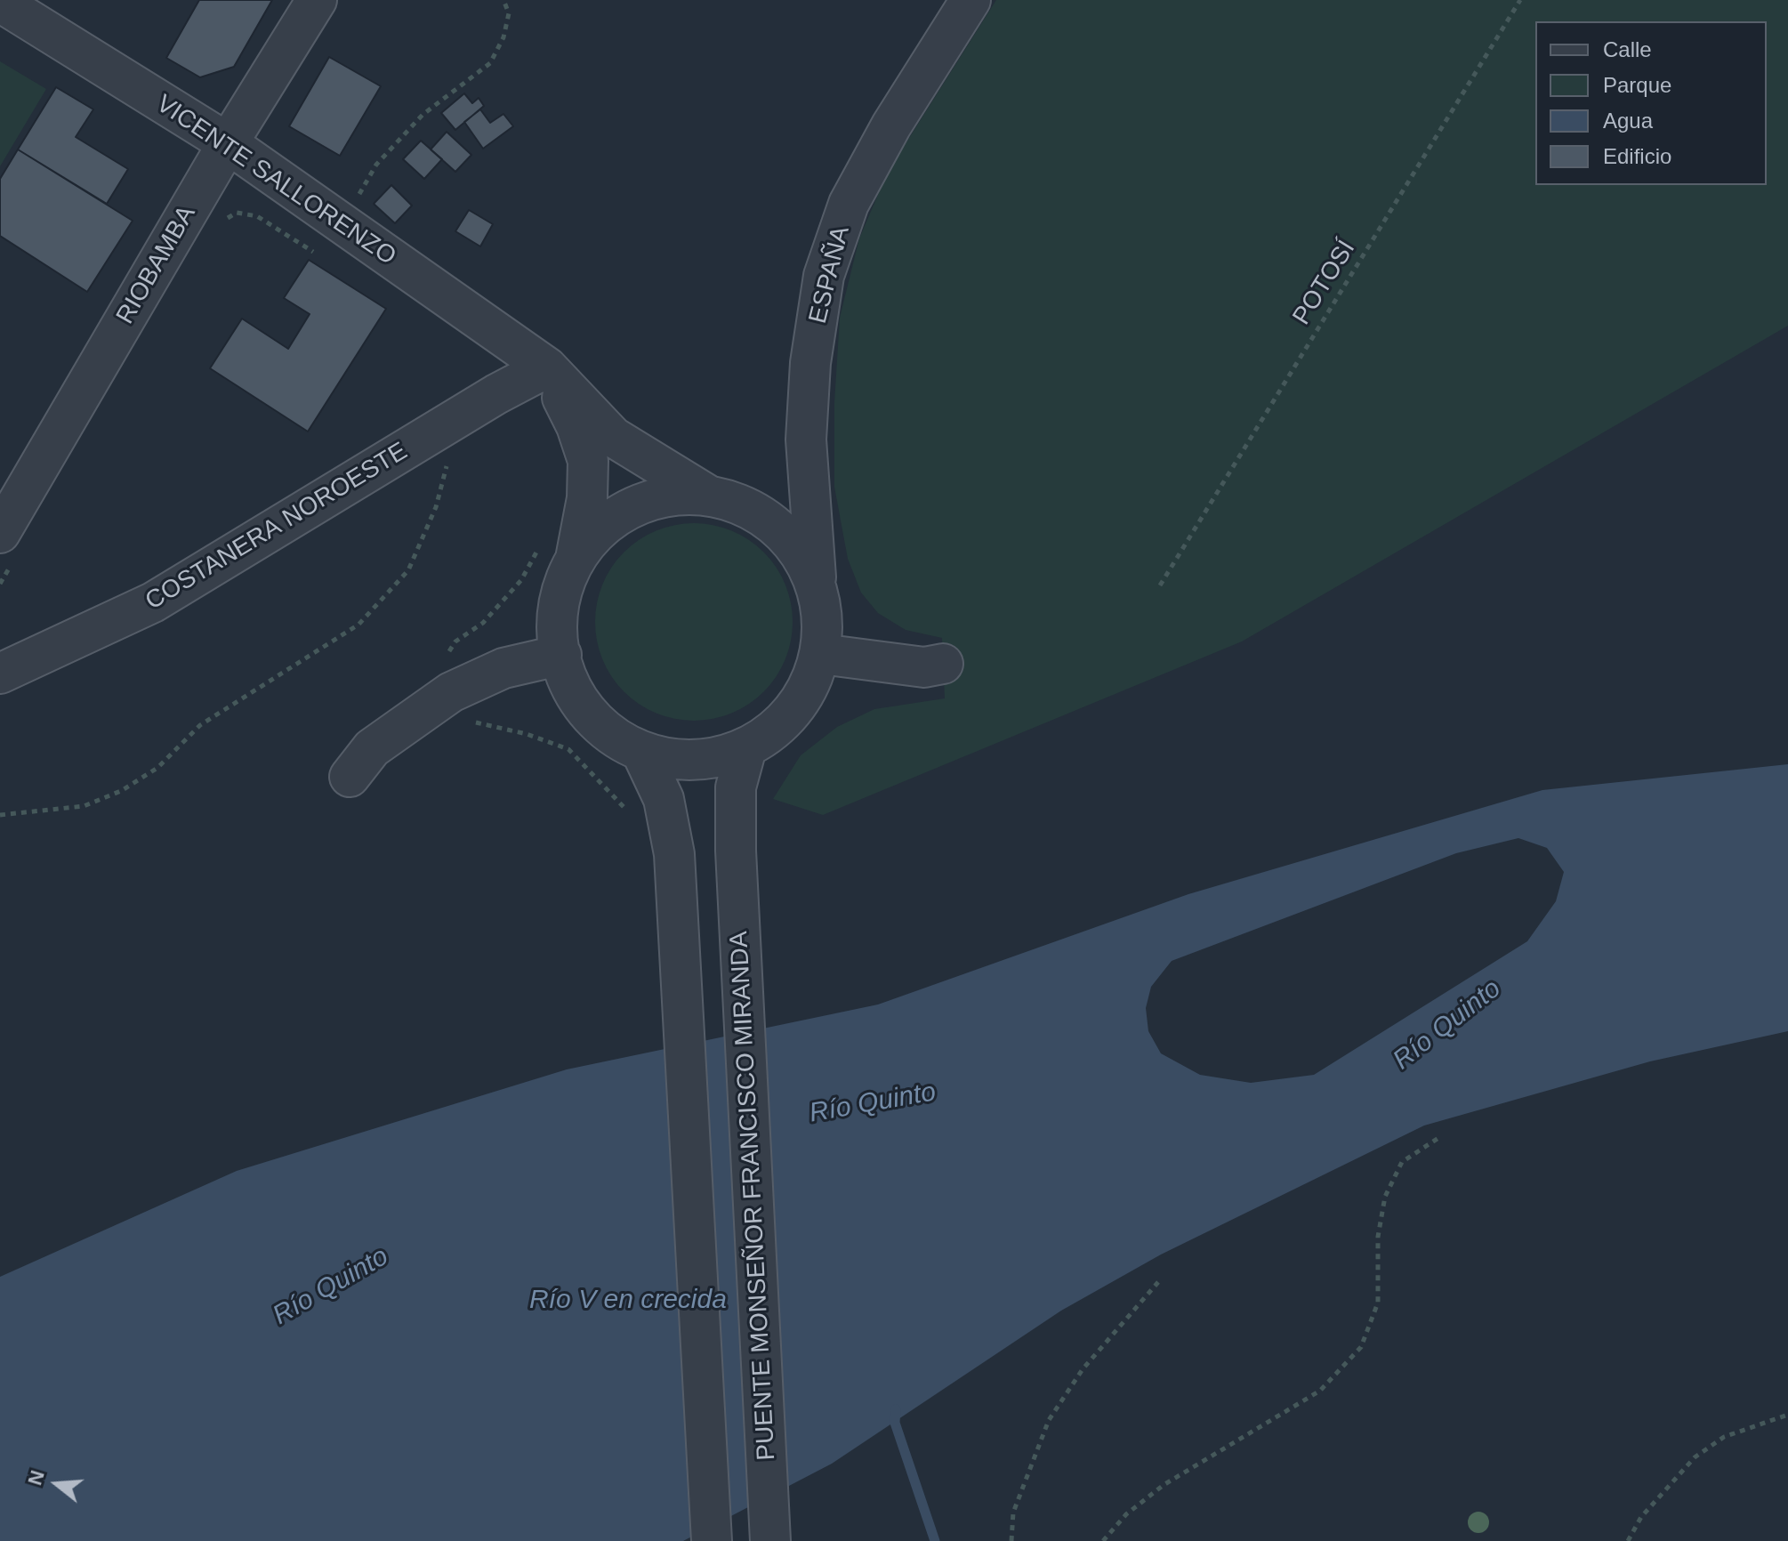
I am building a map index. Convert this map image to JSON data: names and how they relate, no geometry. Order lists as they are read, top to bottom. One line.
{"streets":{"street":["VICENTE SALLORENZO","RIOBAMBA","ESPAÑA","COSTANERA NOROESTE","PUENTE MONSEÑOR FRANCISCO MIRANDA"],"path":["POTOSÍ"]},"crossings":[["VICENTE SALLORENZO","RIOBAMBA"],["VICENTE SALLORENZO","COSTANERA NOROESTE"]],"water":["Río Quinto","Río V en crecida"],"legend":["Calle","Parque","Agua","Edificio"],"north":"left"}
